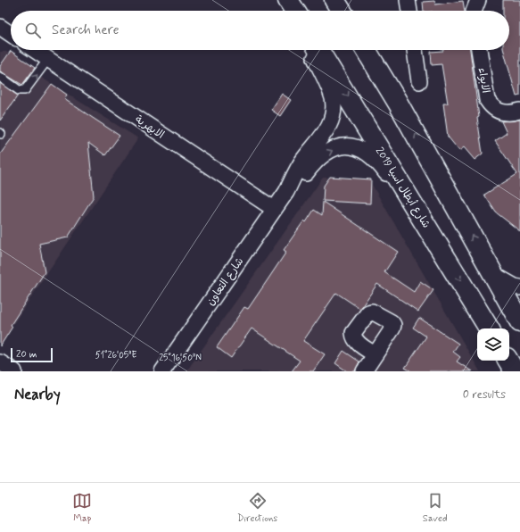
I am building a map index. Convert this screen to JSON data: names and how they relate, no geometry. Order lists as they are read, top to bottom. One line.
{"streets":{"main road":["شارع أبطال اسيا 2019"],"street":["الابواء","الابهرية","شارع التعاون"]},"crossings":[["الابهرية","شارع التعاون"],["شارع أبطال اسيا 2019","شارع التعاون"]],"scale_bar":"20 m","page":{"search":"Search here","scale":"20 m","heading":["Nearby","0 results"],"nav":["Map","Directions","Saved"]},"coordinates":["51°26'05\"E","25°16'50\"N"]}
